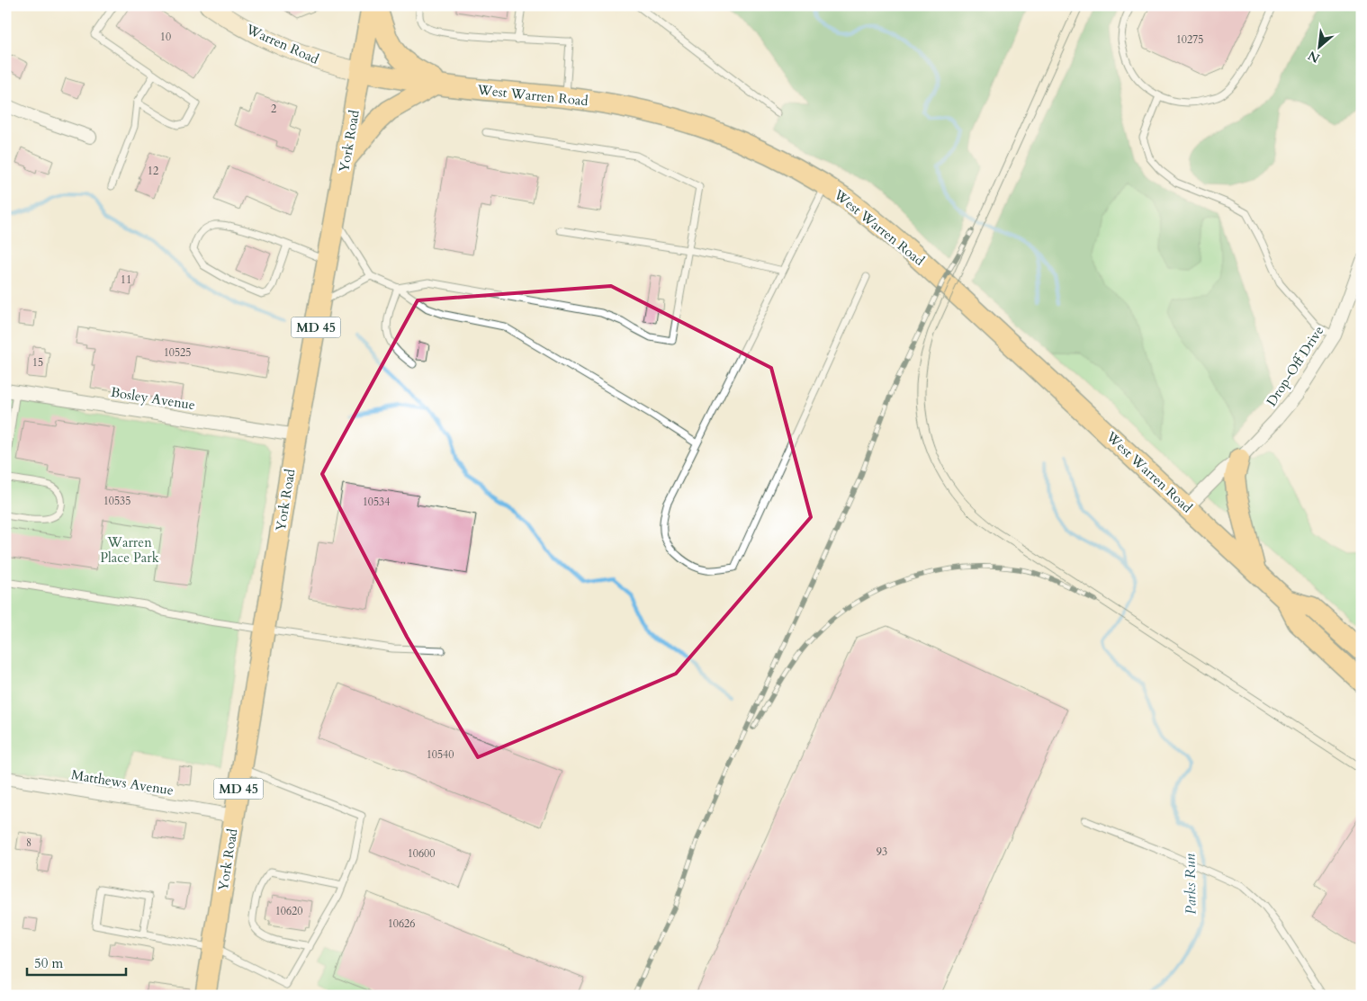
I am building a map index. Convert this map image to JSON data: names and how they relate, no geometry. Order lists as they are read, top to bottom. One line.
{"streets":{"main road":["West Warren Road","York Road","MD 45"],"street":["Warren Road","Drop-Off Drive","Bosley Avenue","Matthews Avenue"]},"crossings":[["Warren Road","West Warren Road"],["Warren Road","York Road"],["West Warren Road","York Road"],["West Warren Road","Drop-Off Drive"],["York Road","Bosley Avenue"],["York Road","Matthews Avenue"]],"water":["Parks Run"],"parks":["Warren Place Park"],"house_numbers":["10","10275","2","12","11","10525","15","10535","10534","10540","8","93","10600","10620","10626"],"scale_bar":"50 m","north":"bottom left"}
